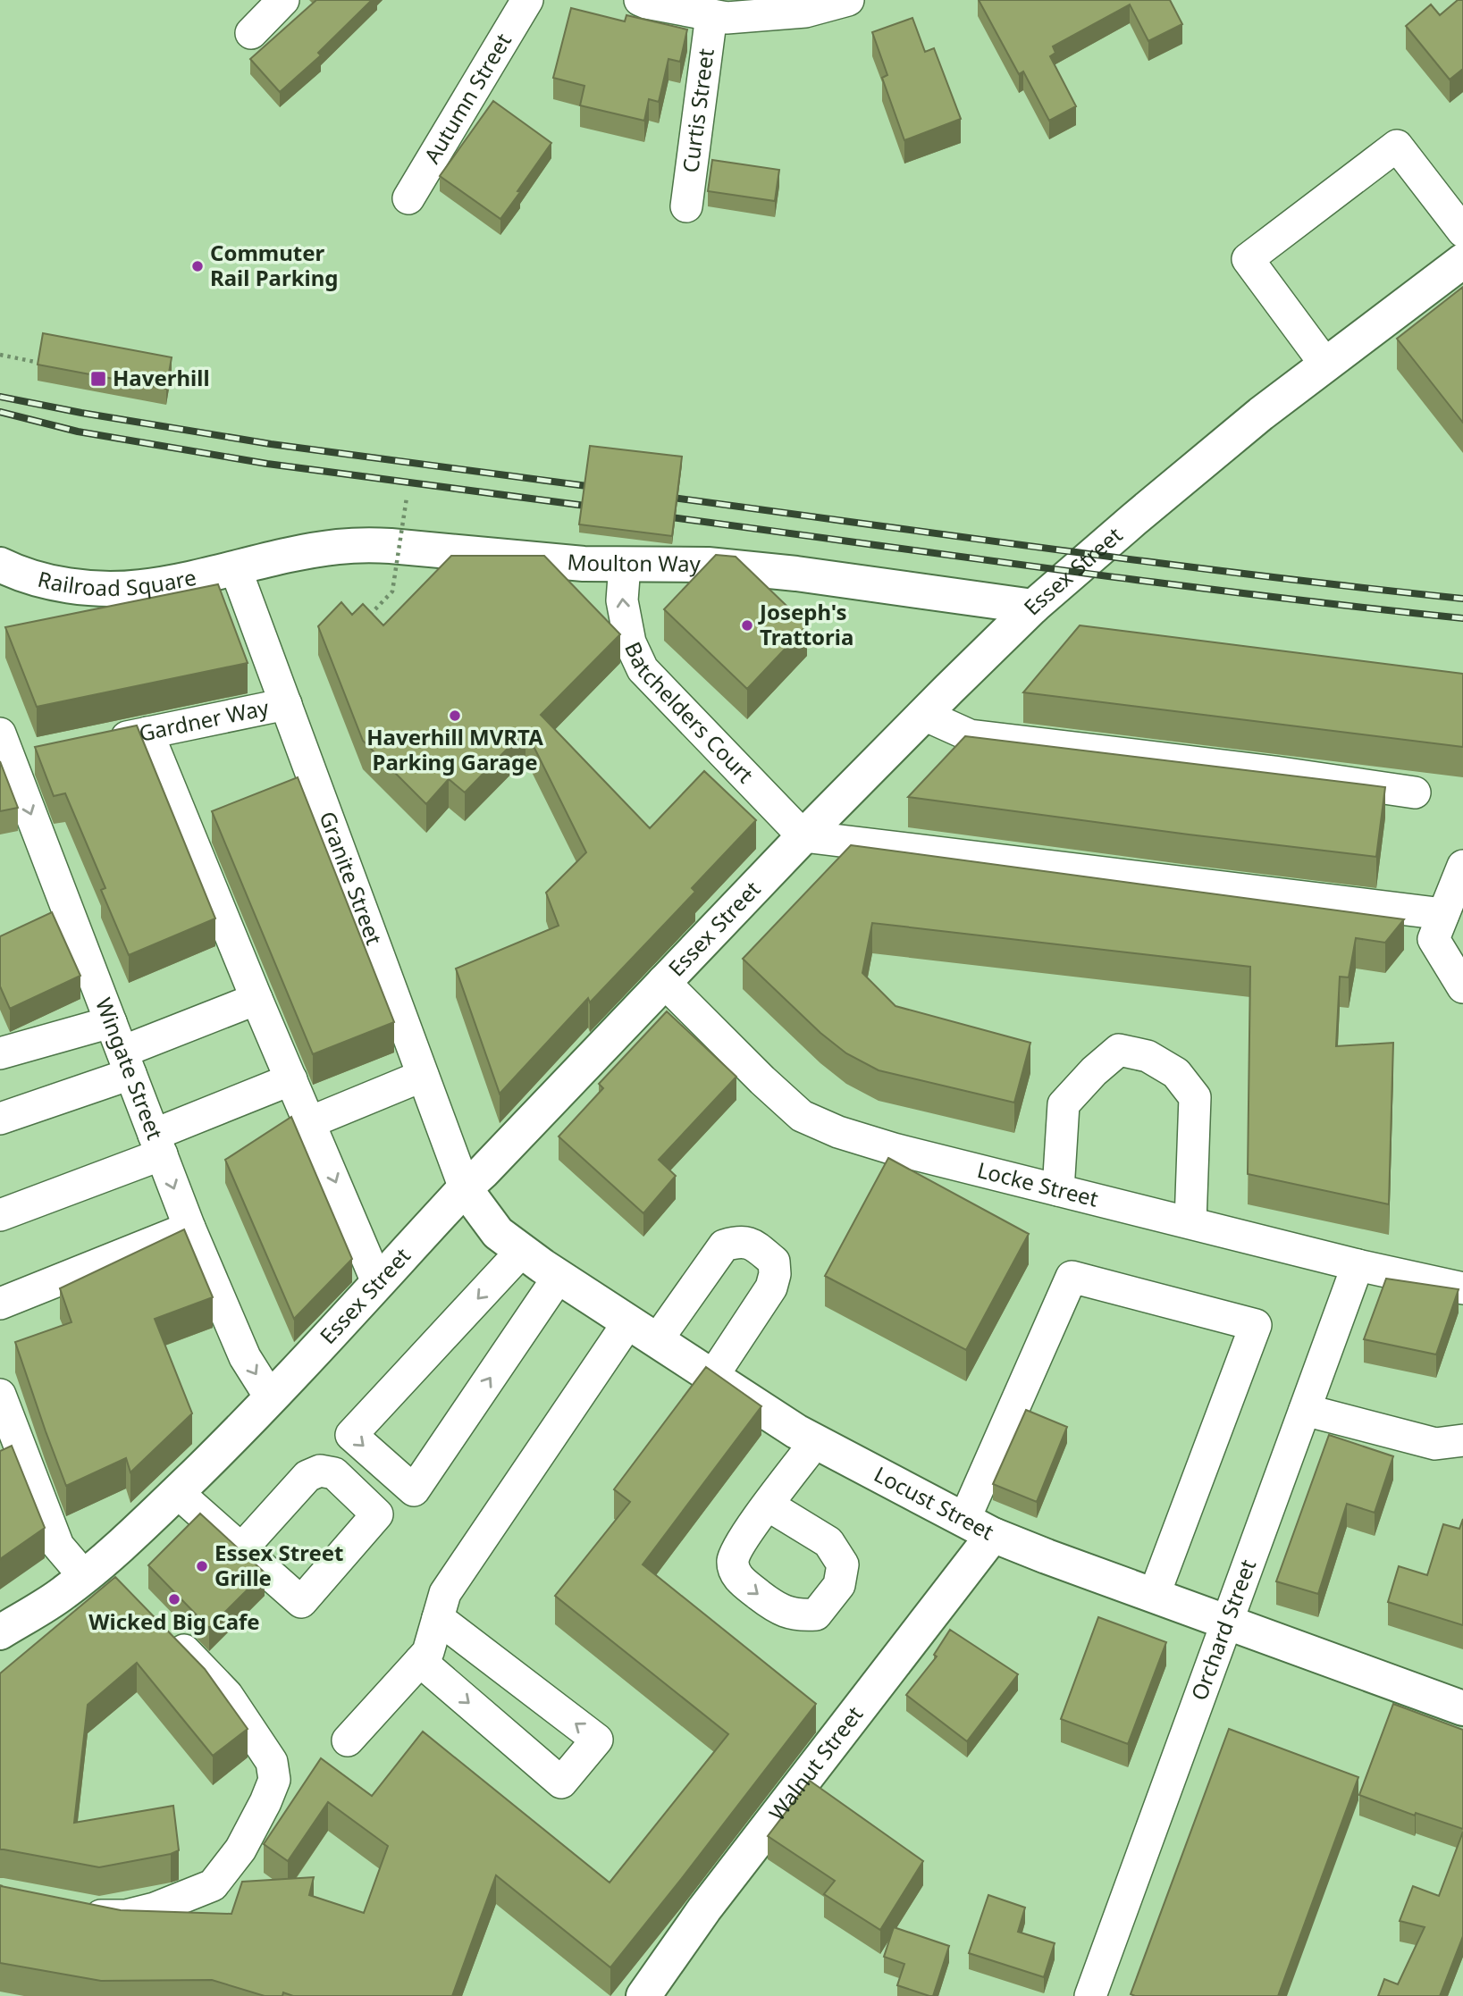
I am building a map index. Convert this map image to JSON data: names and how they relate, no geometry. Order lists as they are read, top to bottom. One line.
{"streets":{"main road":["Moulton Way","Essex Street","Railroad Square","Locust Street","Walnut Street"],"street":["Autumn Street","Curtis Street","Batchelders Court","Gardner Way","Granite Street","Wingate Street","Locke Street","Orchard Street"]},"crossings":[["Moulton Way","Essex Street"],["Moulton Way","Railroad Square"],["Moulton Way","Batchelders Court"],["Moulton Way","Granite Street"],["Essex Street","Batchelders Court"],["Essex Street","Granite Street"],["Essex Street","Wingate Street"],["Essex Street","Locke Street"],["Essex Street","Locust Street"],["Railroad Square","Granite Street"],["Gardner Way","Granite Street"],["Granite Street","Locust Street"],["Locke Street","Orchard Street"],["Locust Street","Orchard Street"],["Locust Street","Walnut Street"]],"one_way":["Batchelders Court"],"places":{"other":["Commuter Rail Parking","Joseph's Trattoria","Haverhill MVRTA Parking Garage","Essex Street Grille","Wicked Big Cafe"],"transit":["Haverhill"]}}
